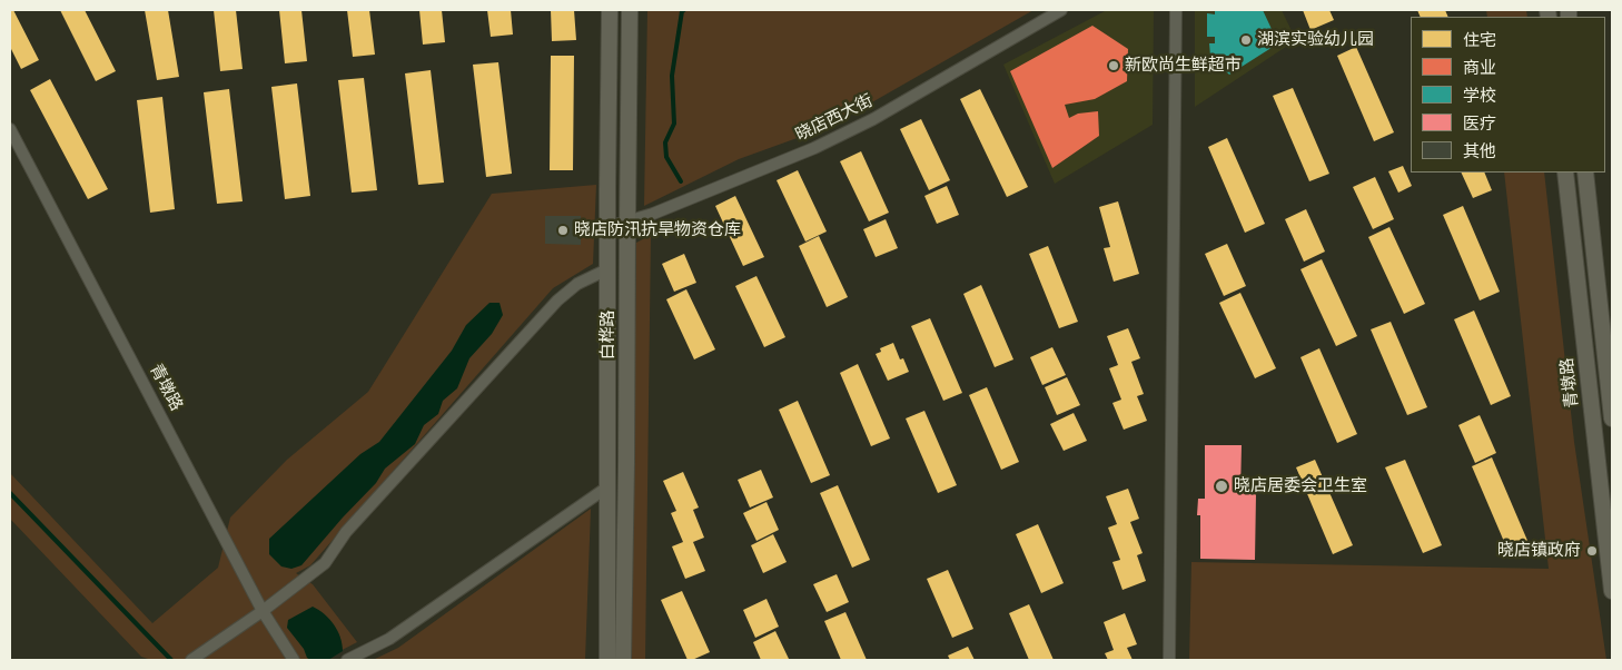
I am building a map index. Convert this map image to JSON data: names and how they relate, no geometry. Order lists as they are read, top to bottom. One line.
{"streets":{"street":["晓店西大街","白桦路","青墩路"]},"crossings":[["晓店西大街","白桦路"]],"places":["湖滨实验幼儿园","新欧尚生鲜超市","晓店防汛抗旱物资仓库","晓店居委会卫生室","晓店镇政府"],"legend":["住宅","商业","学校","医疗","其他"]}
